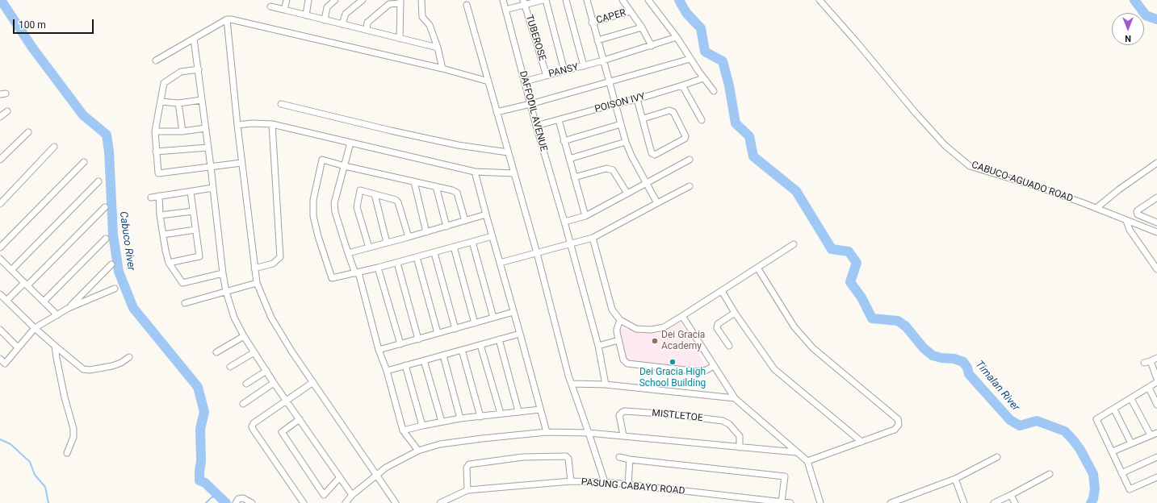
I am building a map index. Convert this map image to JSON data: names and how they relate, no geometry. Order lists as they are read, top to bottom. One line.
{"streets":{"street":["CAPER","TUBEROSE","PANSY","POISON IVY","DAFFODIL AVENUE","CABUCO-AGUADO ROAD","MISTLETOE","PASUNG CABAYO ROAD"]},"crossings":[["TUBEROSE","PANSY"],["PANSY","DAFFODIL AVENUE"],["POISON IVY","DAFFODIL AVENUE"]],"water":["Cabuco River","Timalan River"],"places":["Dei Gracia Academy","Dei Gracia High School Building"],"scale_bar":"100 m","north":"bottom"}
